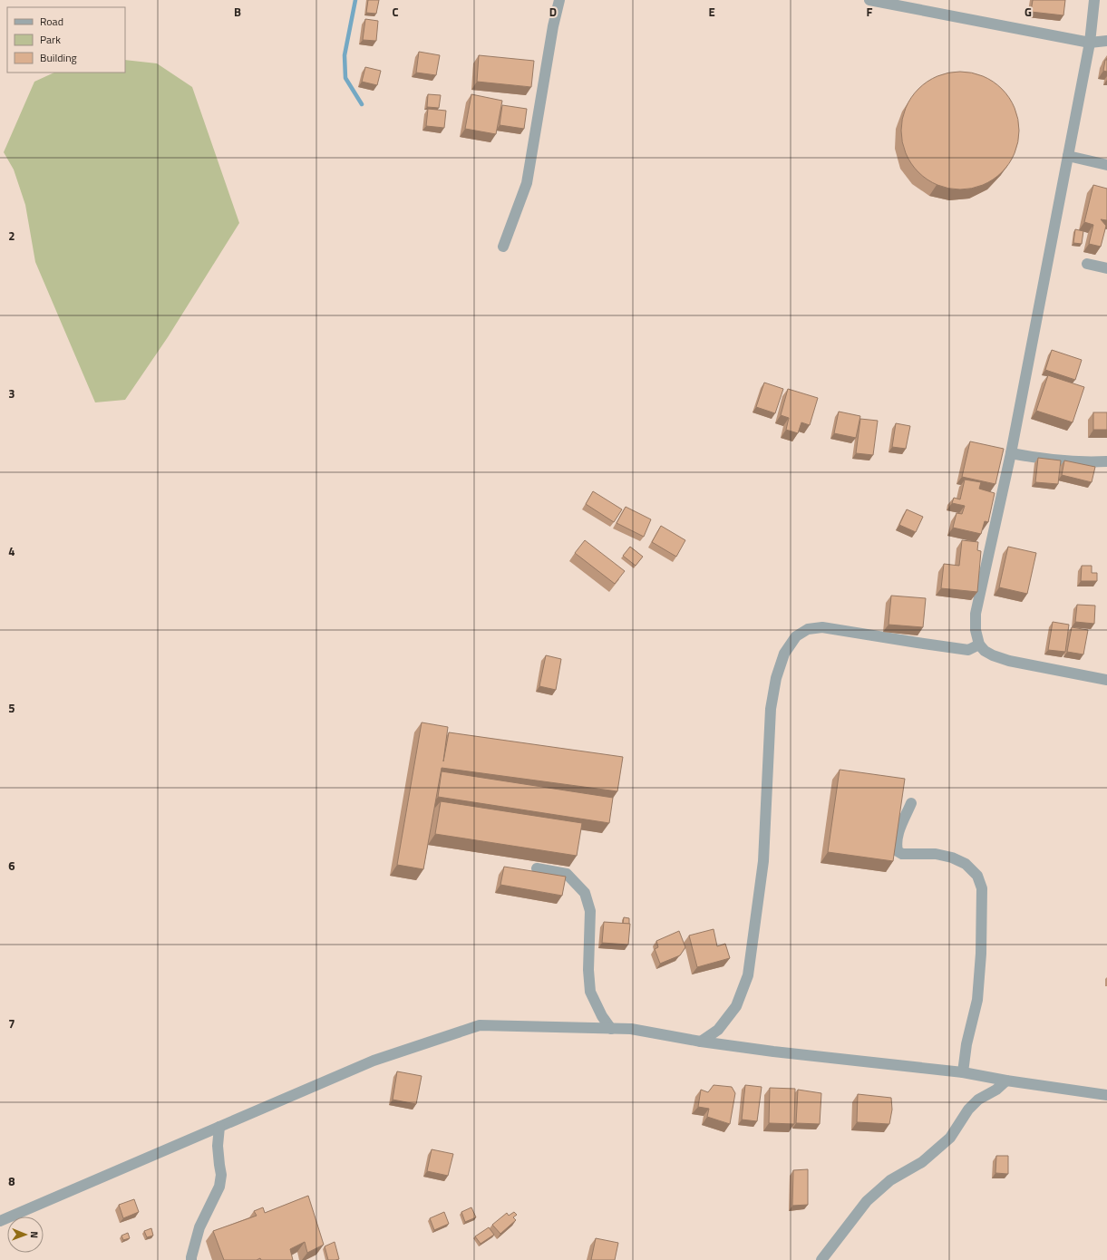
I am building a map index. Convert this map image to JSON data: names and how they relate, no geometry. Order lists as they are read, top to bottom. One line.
{"legend":["Road","Park","Building"],"north":"right","grid":{"columns":["B","C","D","E","F","G"],"rows":["2","3","4","5","6","7","8"]}}
